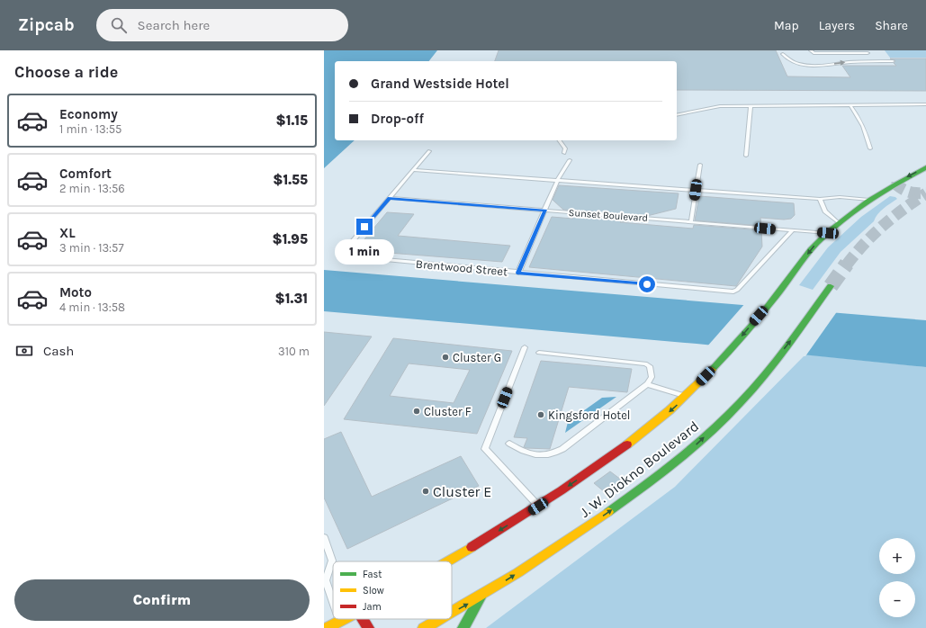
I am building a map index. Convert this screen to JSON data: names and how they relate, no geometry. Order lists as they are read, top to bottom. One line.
{"streets":{"street":["J. W. Diokno Boulevard"],"lane":["Sunset Boulevard","Brentwood Street"]},"crossings":[["Sunset Boulevard","Brentwood Street"],["Sunset Boulevard","J. W. Diokno Boulevard"]],"places":["Cluster G","Cluster F","Kingsford Hotel","Cluster E"],"legend":["Fast","Slow","Jam"],"page":{"header":"Zipcab","search":"Search here","nav":["Map","Layers","Share"],"heading":"Choose a ride","banner":["Grand Westside Hotel","Drop-off"],"list":[{"name":"Economy","note":"1 min · 13:55","value":"$1.15"},{"name":"Comfort","note":"2 min · 13:56","value":"$1.55"},{"name":"XL","note":"3 min · 13:57","value":"$1.95"},{"name":"Moto","note":"4 min · 13:58","value":"$1.31"}],"bubble":"1 min","pay":["Cash","310 m"],"map_buttons":["+","−"],"buttons":"Confirm"}}
